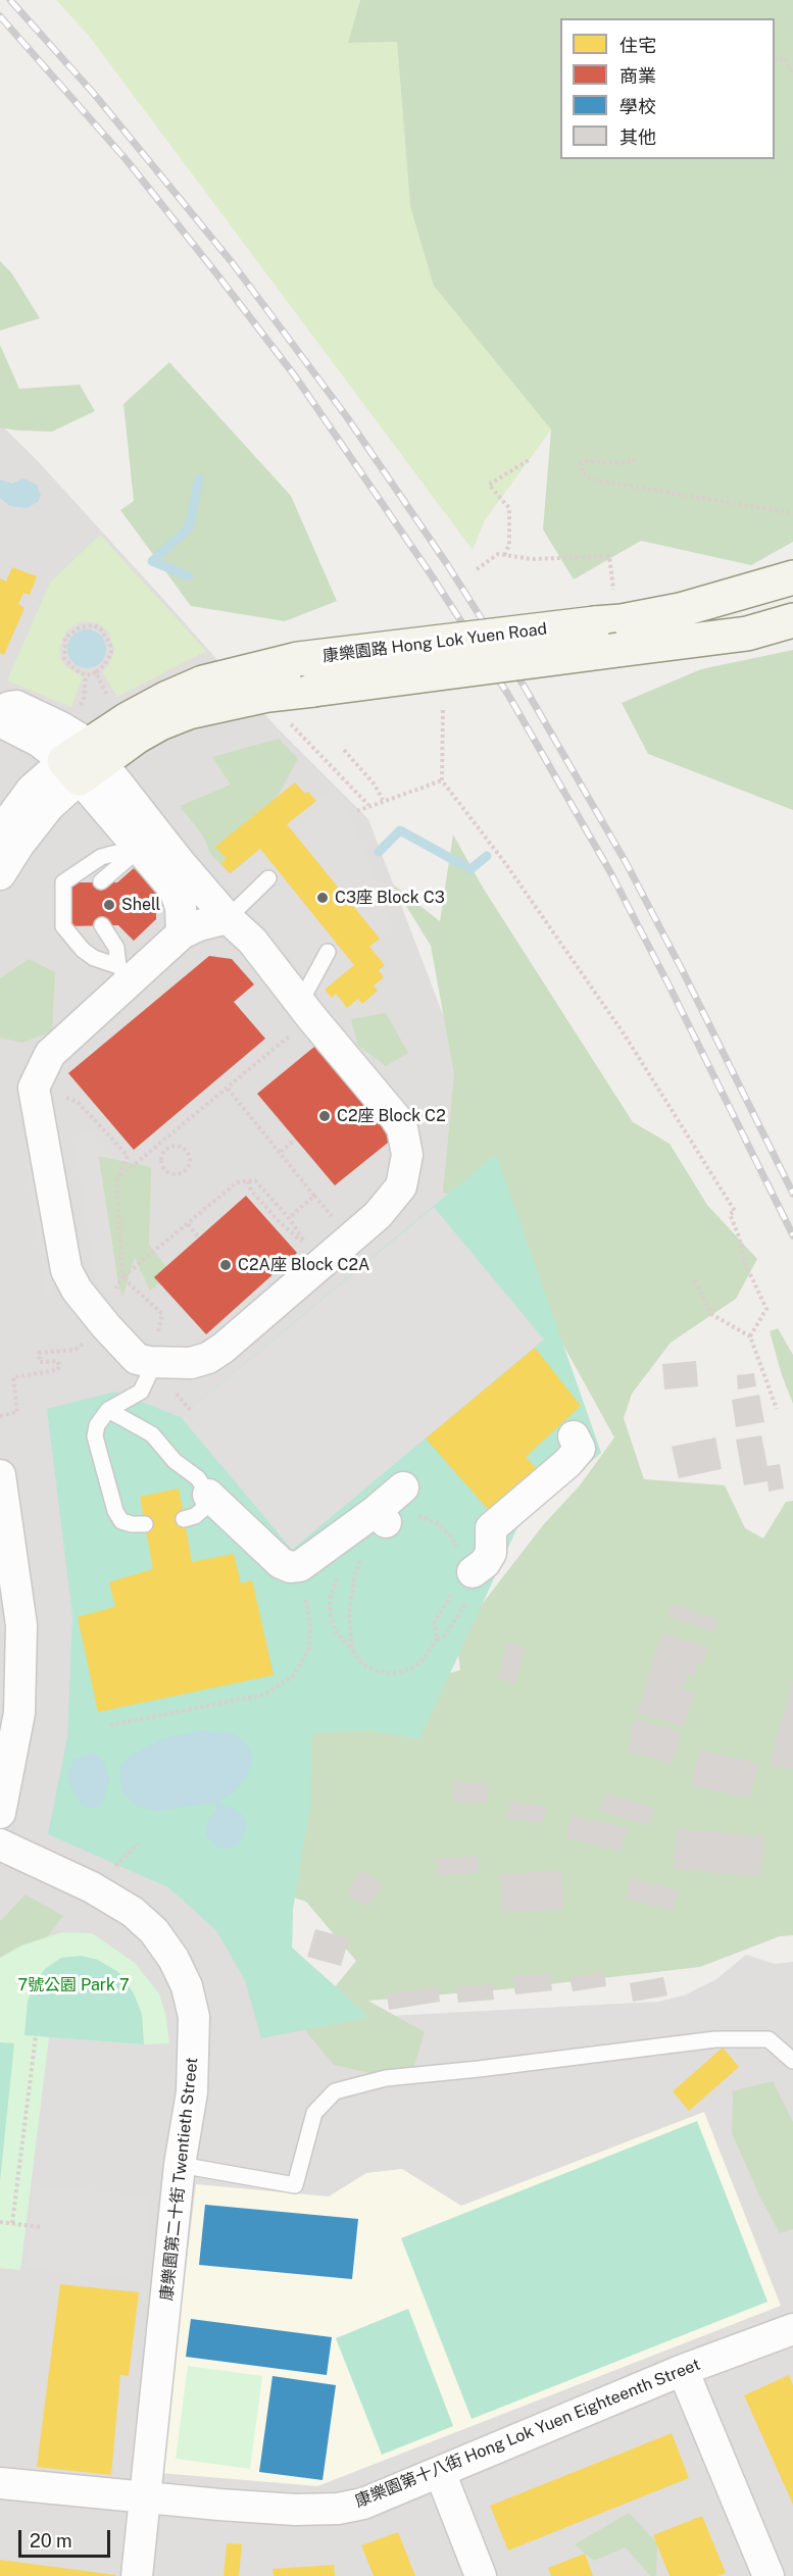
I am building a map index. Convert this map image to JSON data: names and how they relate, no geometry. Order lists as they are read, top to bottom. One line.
{"streets":{"street":["康樂園路 Hong Lok Yuen Road","康樂園第二十街 Twentieth Street","康樂園第十八街 Hong Lok Yuen Eighteenth Street"]},"crossings":[["康樂園第二十街 Twentieth Street","康樂園第十八街 Hong Lok Yuen Eighteenth Street"]],"parks":["7號公園 Park 7"],"places":["C3座 Block C3","Shell","C2座 Block C2","C2A座 Block C2A"],"legend":["住宅","商業","學校","其他"],"scale_bar":"20 m"}
